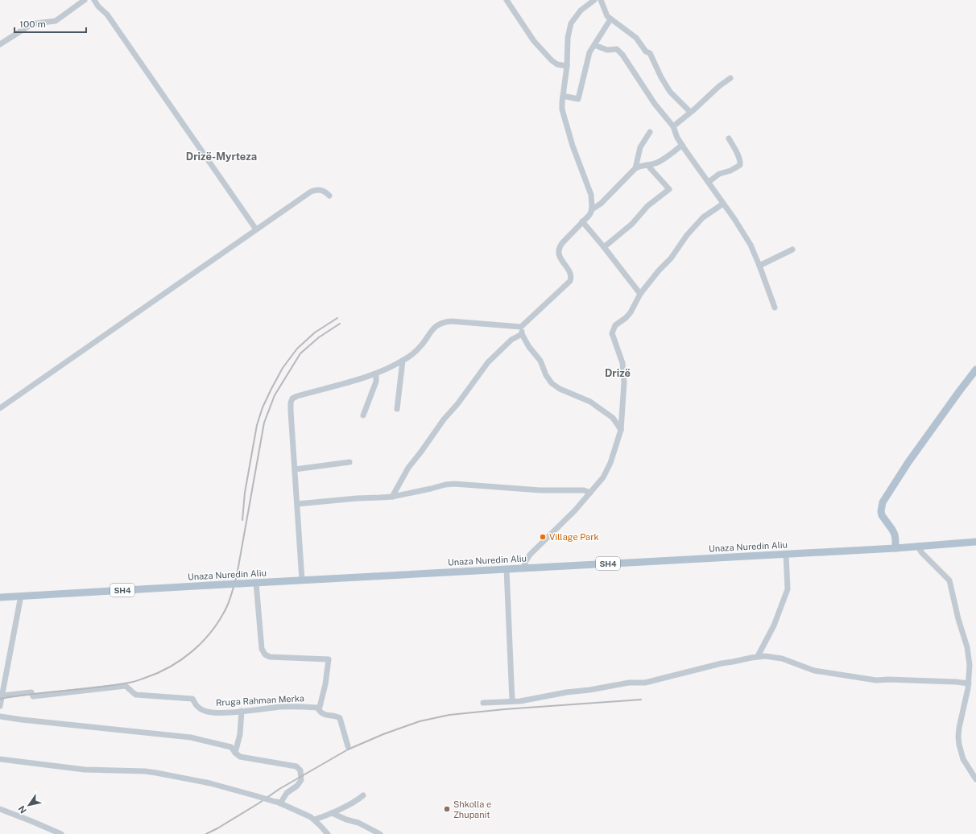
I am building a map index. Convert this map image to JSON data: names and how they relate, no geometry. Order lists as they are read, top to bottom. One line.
{"streets":{"main road":["Unaza Nuredin Aliu","SH4"],"street":["Rruga Rahman Merka"]},"districts":["Drizë-Myrteza","Drizë"],"places":["Village Park","Shkolla e Zhupanit"],"scale_bar":"100 m","north":"bottom left"}
